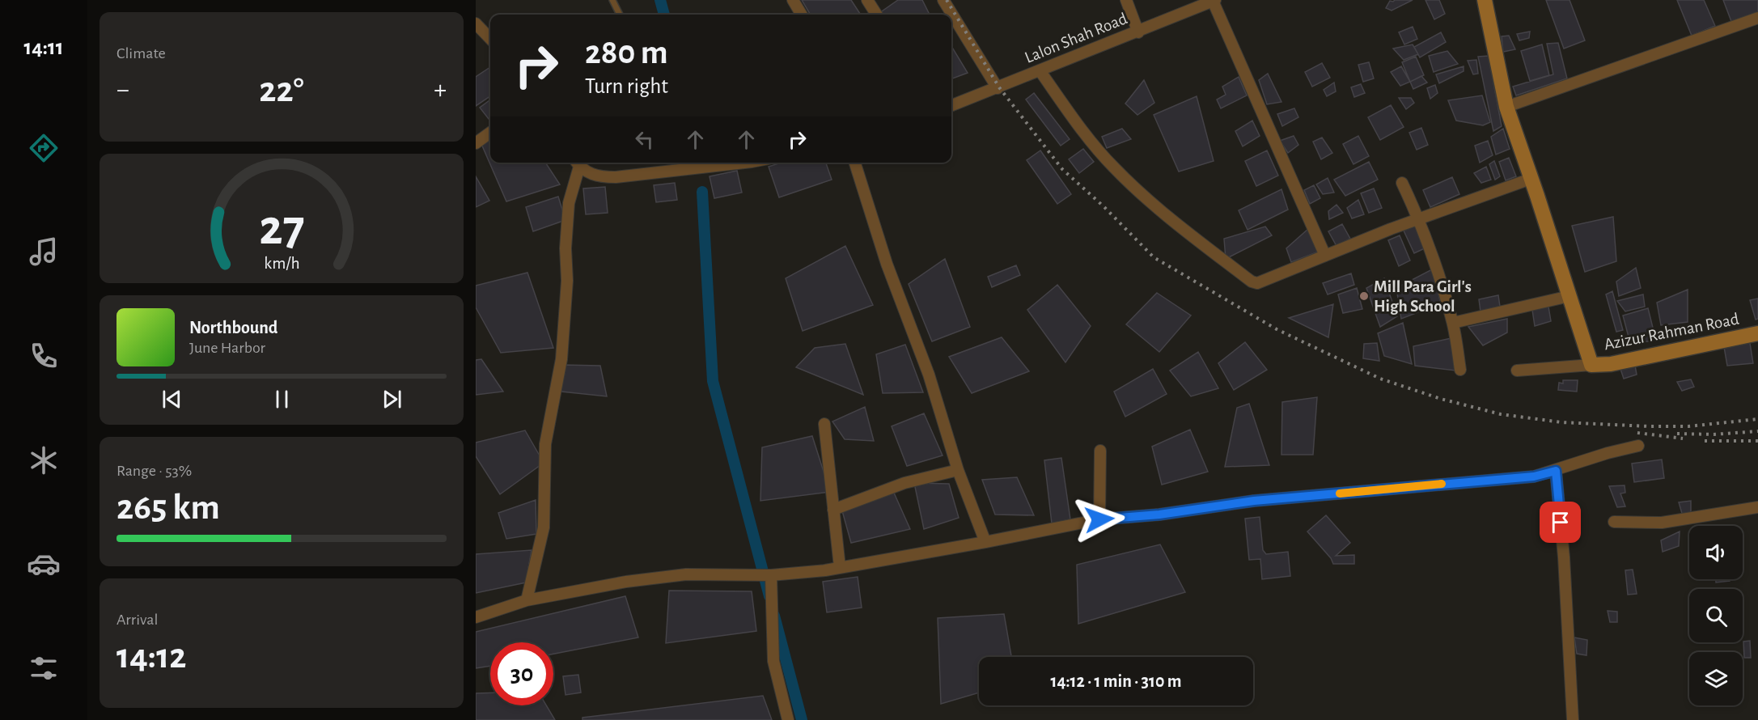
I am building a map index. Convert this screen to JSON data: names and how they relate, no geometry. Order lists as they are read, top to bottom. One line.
{"streets":{"street":["Lalon Shah Road","Azizur Rahman Road"]},"places":["Mill Para Girl's High School"],"page":{"tabs":"14:11","tile":["Climate",["Range · 53%","265 km"],["Arrival","14:12"]],"turn":["280 m","Turn right"],"heat":["−","22°","+"],"song":["Northbound","June Harbor"],"limit":"30","trip":"14:12 · 1 min · 310 m","gauge":["27","km/h"]}}
